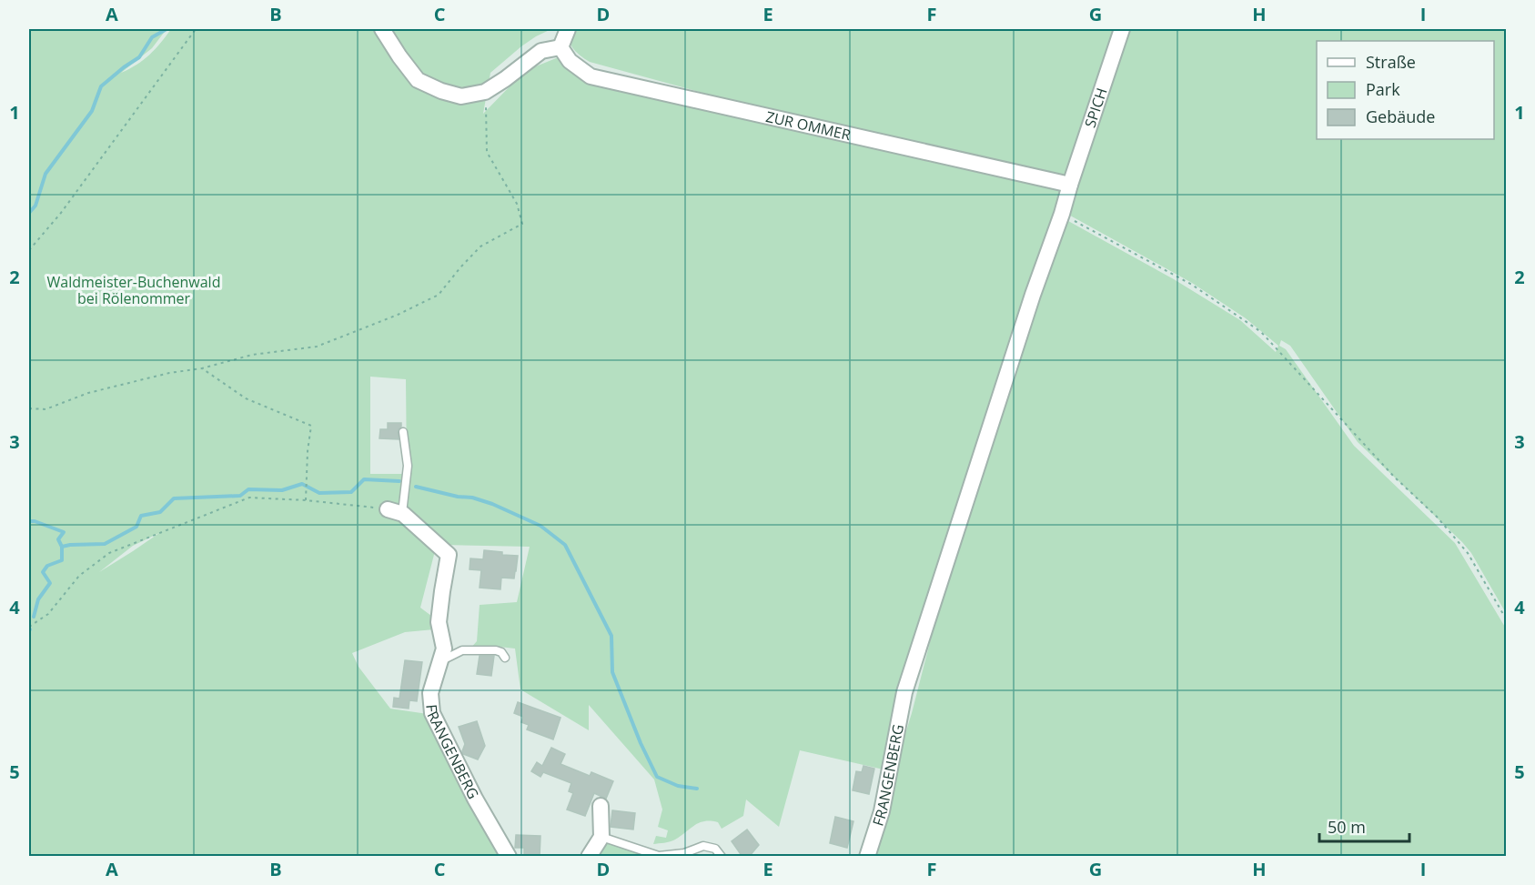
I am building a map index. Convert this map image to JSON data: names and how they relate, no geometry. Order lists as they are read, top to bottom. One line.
{"streets":{"street":["SPICH","ZUR OMMER","FRANGENBERG"]},"crossings":[["SPICH","ZUR OMMER"],["SPICH","FRANGENBERG"]],"parks":["Waldmeister-Buchenwald bei Rölenommer"],"legend":["Straße","Park","Gebäude"],"scale_bar":"50 m","grid":{"columns":["A","B","C","D","E","F","G","H","I"],"rows":["1","2","3","4","5"]}}
